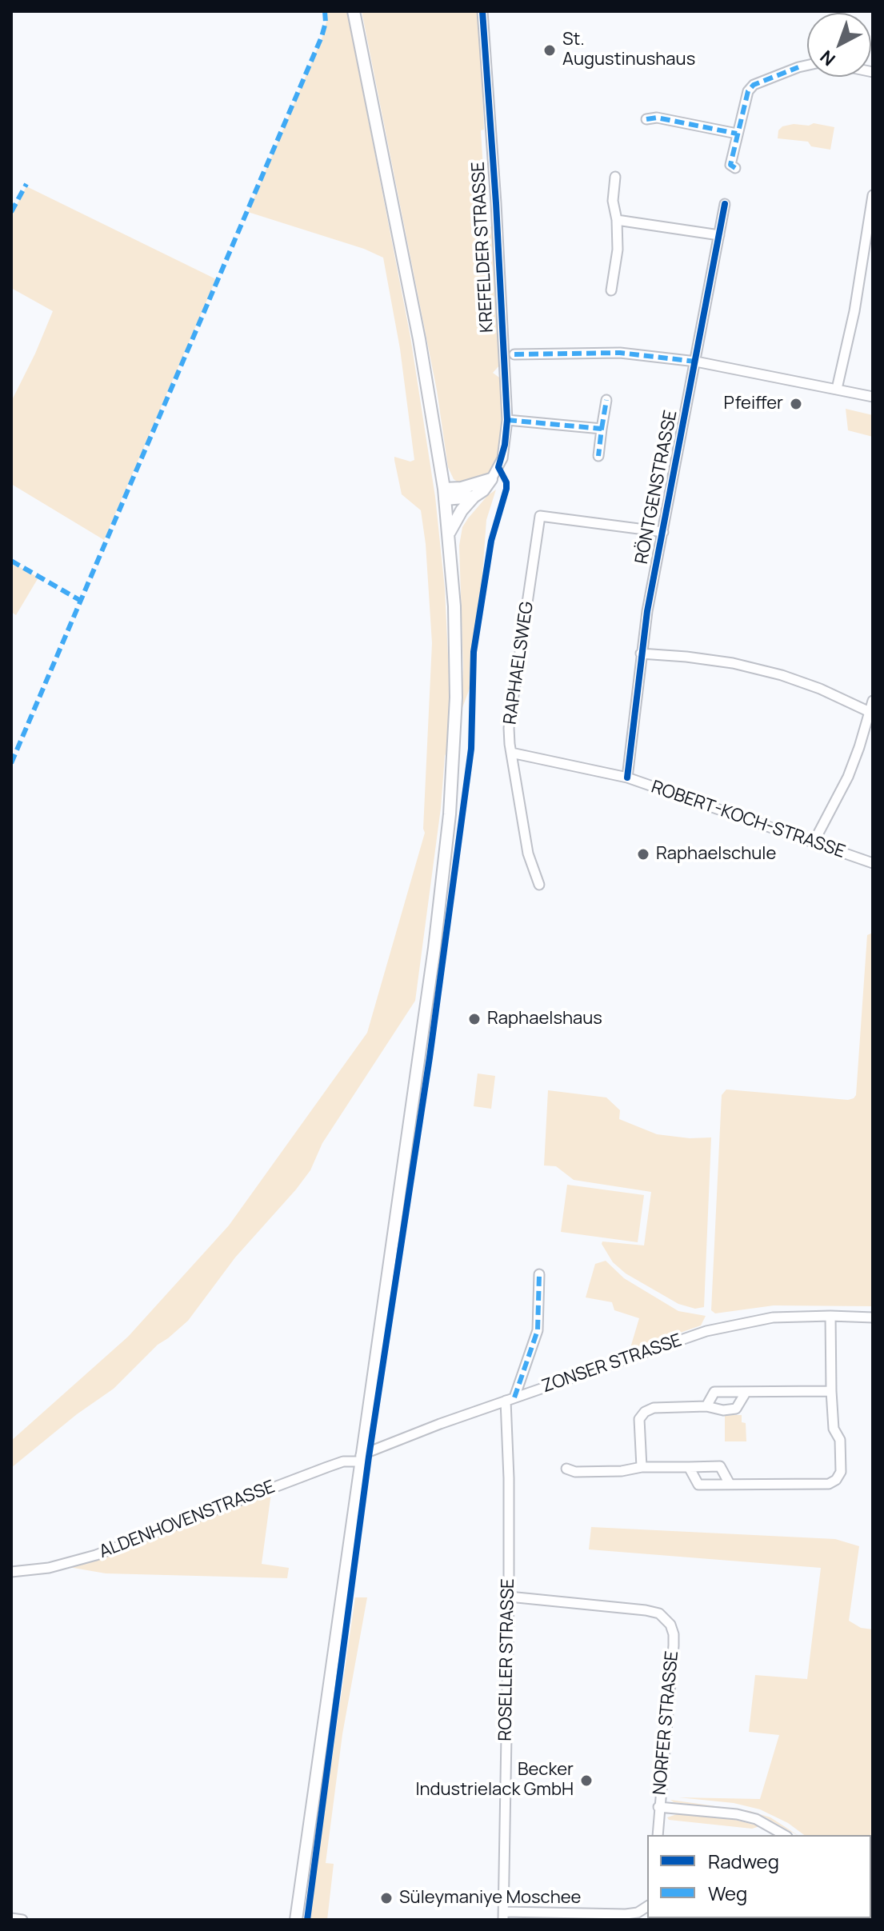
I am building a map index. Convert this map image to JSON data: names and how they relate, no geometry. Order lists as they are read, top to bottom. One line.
{"streets":{"street":["KREFELDER STRASSE","RÖNTGENSTRASSE","RAPHAELSWEG","ROBERT-KOCH-STRASSE","ZONSER STRASSE","ALDENHOVENSTRASSE","ROSELLER STRASSE","NORFER STRASSE"]},"crossings":[["RÖNTGENSTRASSE","RAPHAELSWEG"],["RÖNTGENSTRASSE","ROBERT-KOCH-STRASSE"],["RAPHAELSWEG","ROBERT-KOCH-STRASSE"],["ZONSER STRASSE","ALDENHOVENSTRASSE"],["ZONSER STRASSE","ROSELLER STRASSE"],["ROSELLER STRASSE","NORFER STRASSE"]],"places":["St. Augustinushaus","Pfeiffer","Raphaelschule","Raphaelshaus","Becker Industrielack GmbH","Süleymaniye Moschee"],"legend":["Radweg","Weg"],"north":"bottom left"}
